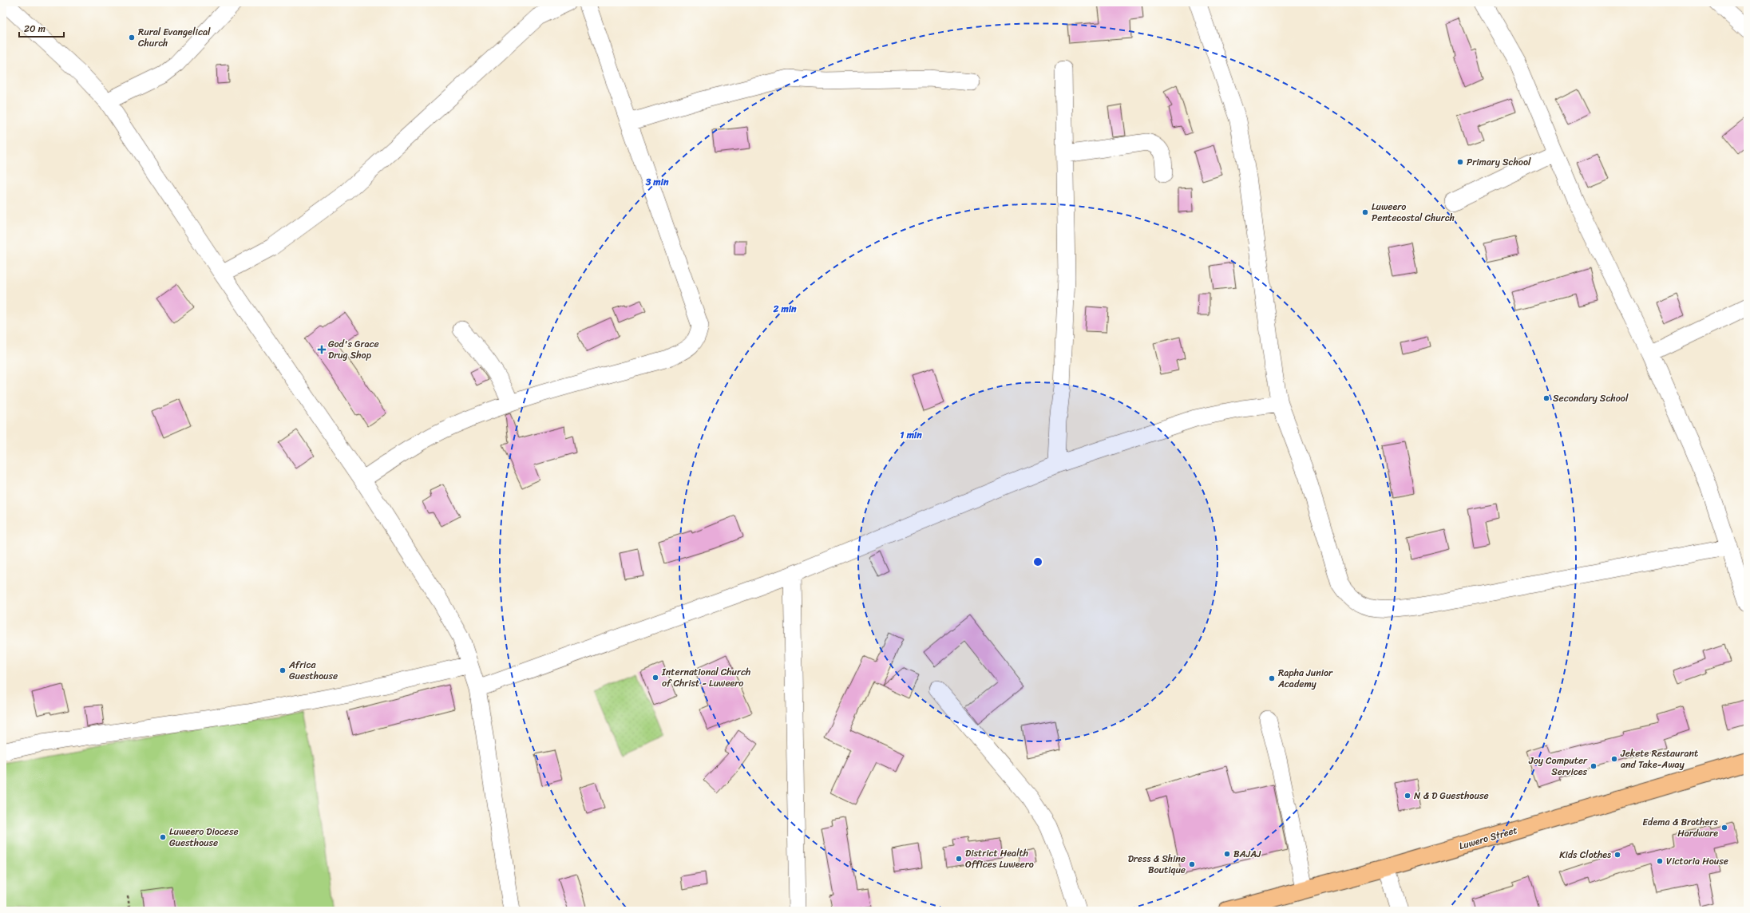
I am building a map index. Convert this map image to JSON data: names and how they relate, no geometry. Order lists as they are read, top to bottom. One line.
{"streets":{"main road":["Luwero Street"]},"places":{"other":["Rural Evangelical Church","Primary School","Luweero Pentecostal Church","Secondary School","Africa Guesthouse","International Church of Christ - Luweero","Rapha Junior Academy","Jekete Restaurant and Take-Away","Joy Computer Services","N & D Guesthouse","Edema & Brothers Hardware","Luweero Diocese Guesthouse","BAJAJ","Kids Clothes","District Health Offices Luweero","Victoria House","Dress & Shine Boutique"],"health":["God's Grace Drug Shop"]},"scale_bar":"20 m","rings":["3 min","2 min","1 min"]}
